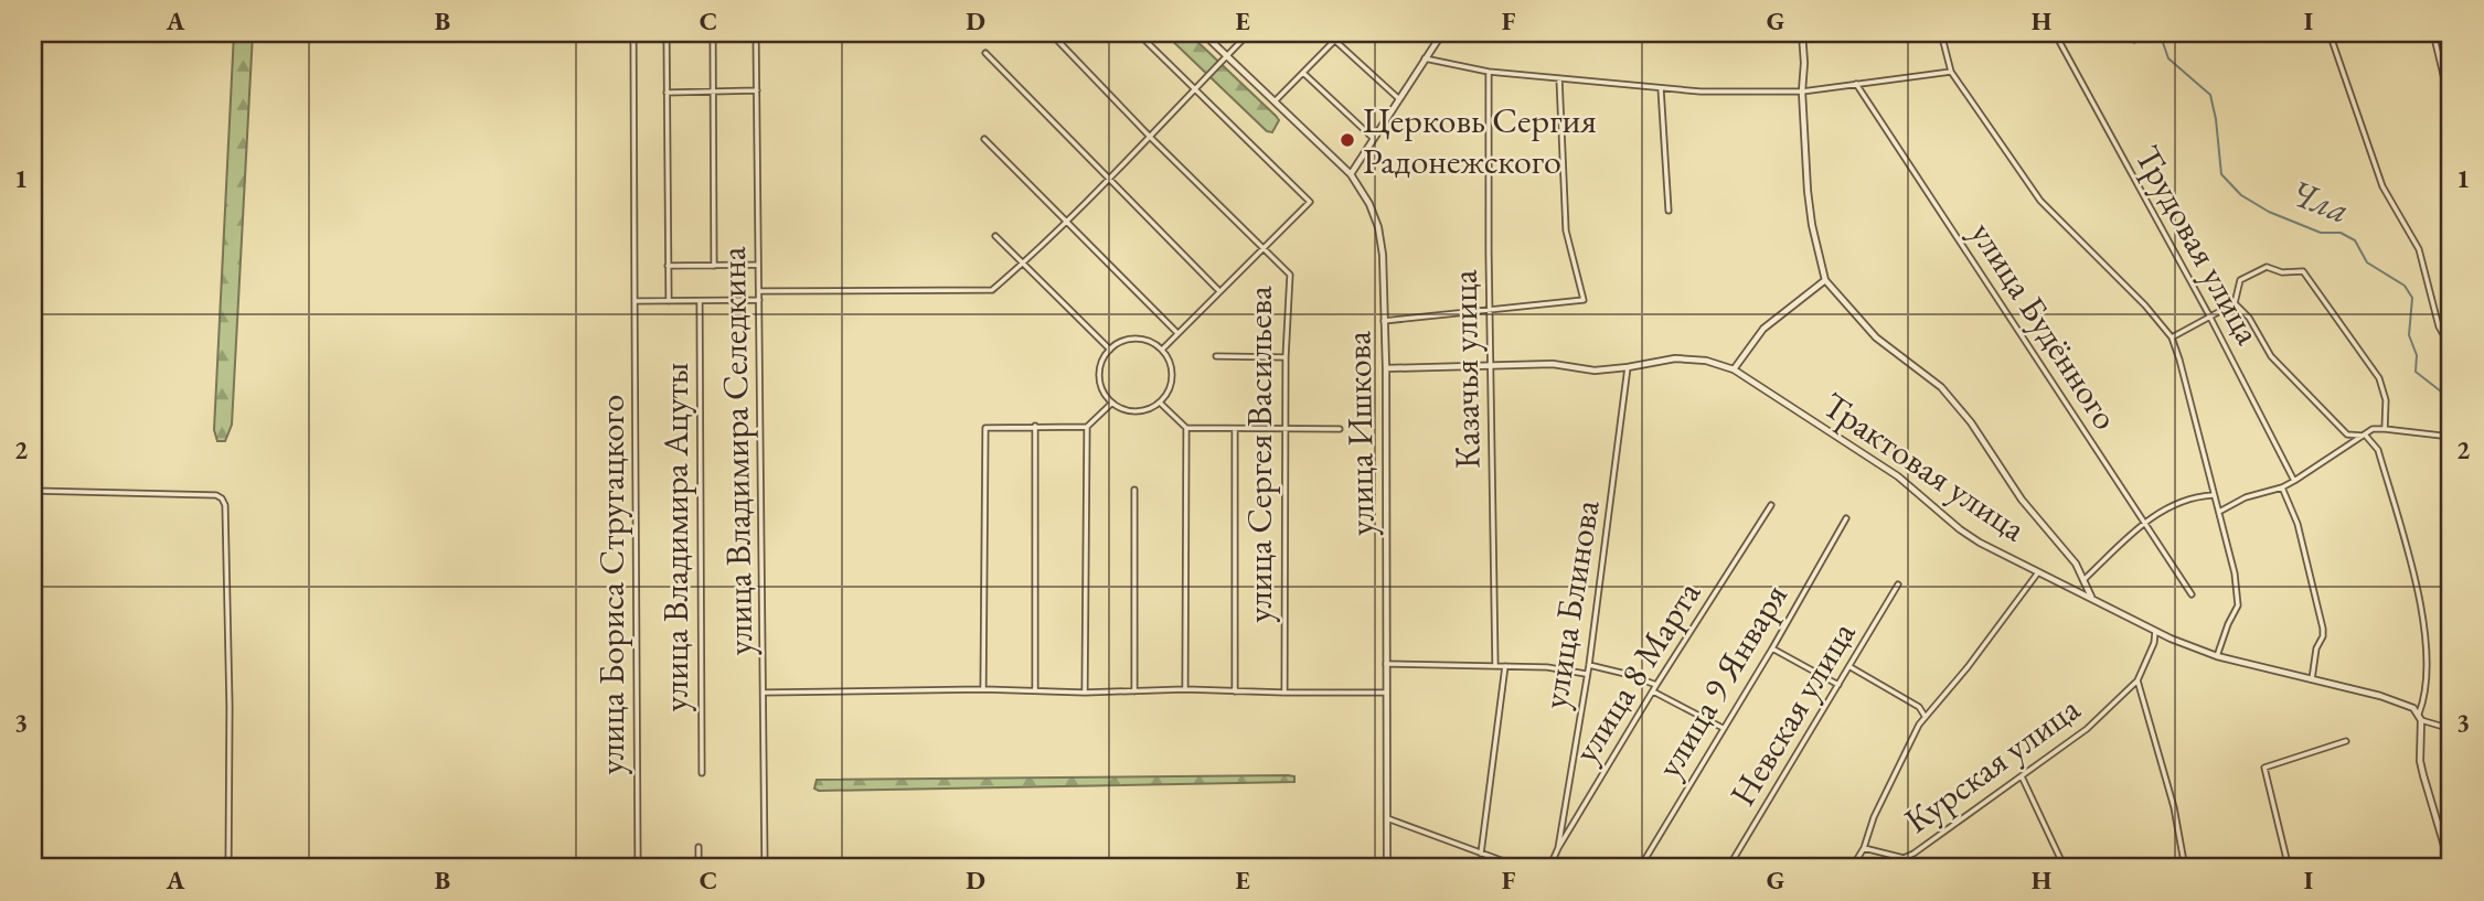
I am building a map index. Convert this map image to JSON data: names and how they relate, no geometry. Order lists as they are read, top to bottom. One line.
{"streets":{"street":["Трудовая улица","улица Будённого","Казачья улица","улица Ишкова","улица Владимира Селедкина","улица Сергея Васильева","Трактовая улица","улица Владимира Ацуты","улица Бориса Стругацкого","улица Блинова","улица 8 Марта","улица 9 Января","Невская улица","Курская улица"]},"crossings":[["Казачья улица","Трактовая улица"],["улица Ишкова","Трактовая улица"],["Трактовая улица","улица Блинова"],["улица Блинова","улица 8 Марта"]],"water":["Чла"],"places":["Церковь Сергия Радонежского"],"grid":{"columns":["A","B","C","D","E","F","G","H","I"],"rows":["1","2","3"]}}
